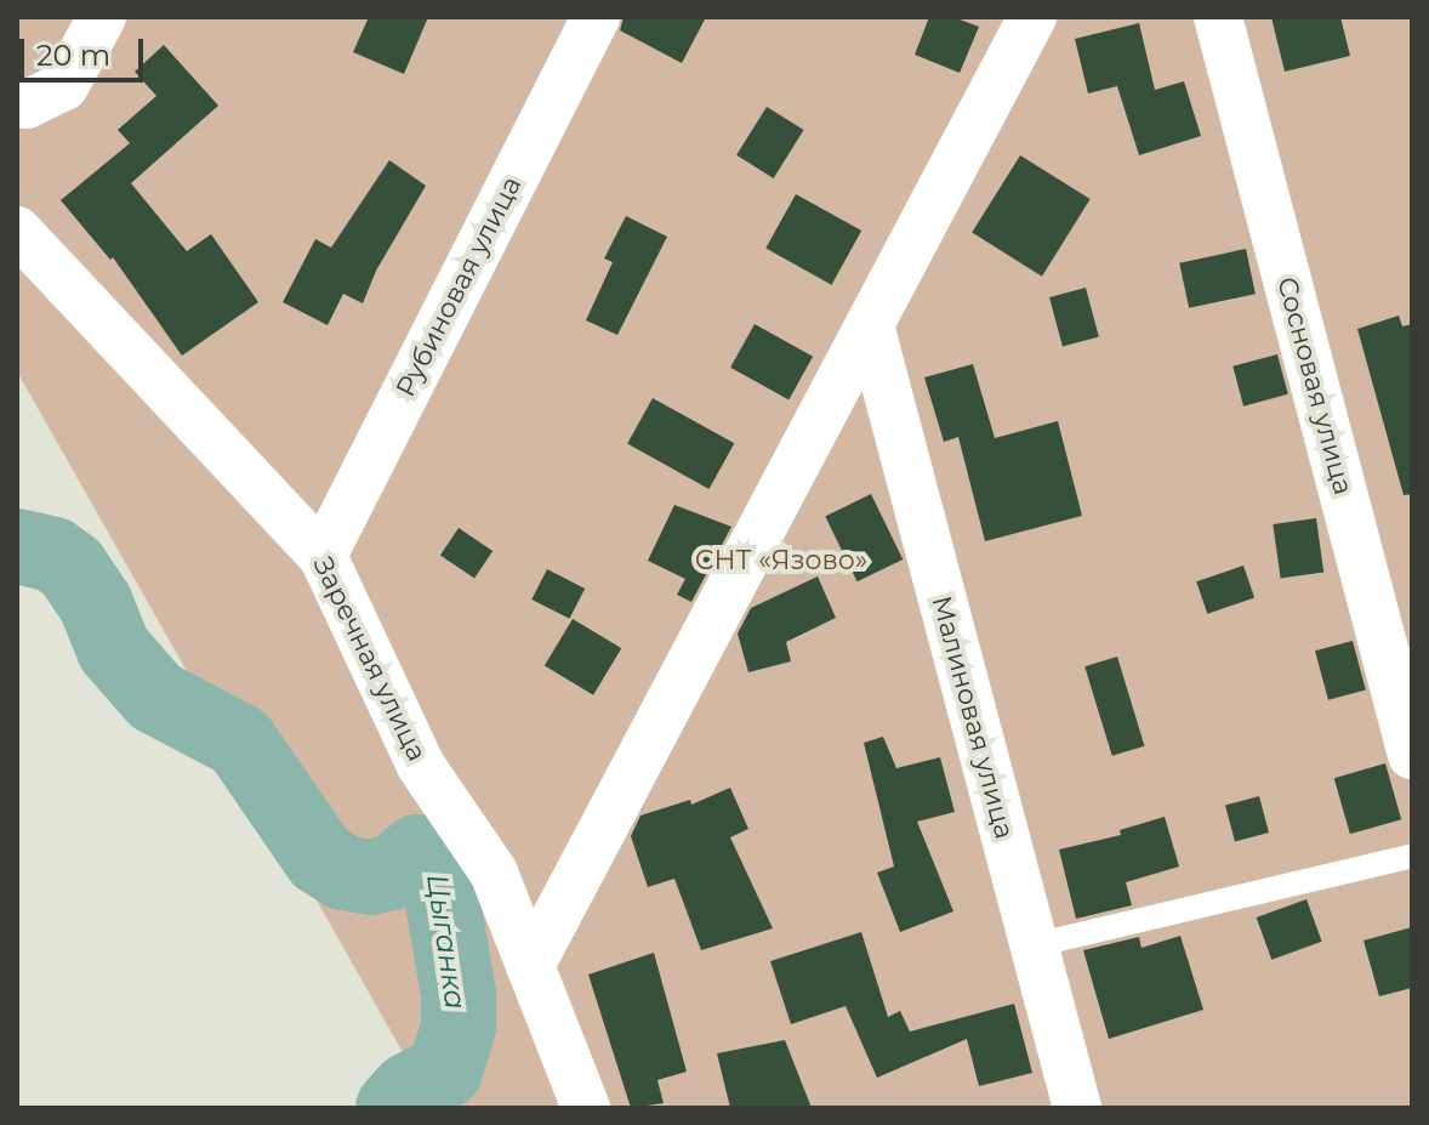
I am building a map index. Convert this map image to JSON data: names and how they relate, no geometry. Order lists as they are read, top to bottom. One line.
{"streets":{"street":["Рубиновая улица","Сосновая улица","Заречная улица","Малиновая улица"]},"crossings":[["Рубиновая улица","Заречная улица"]],"water":["Цыганка"],"parks":["СНТ «Язово»"],"scale_bar":"20 m"}
